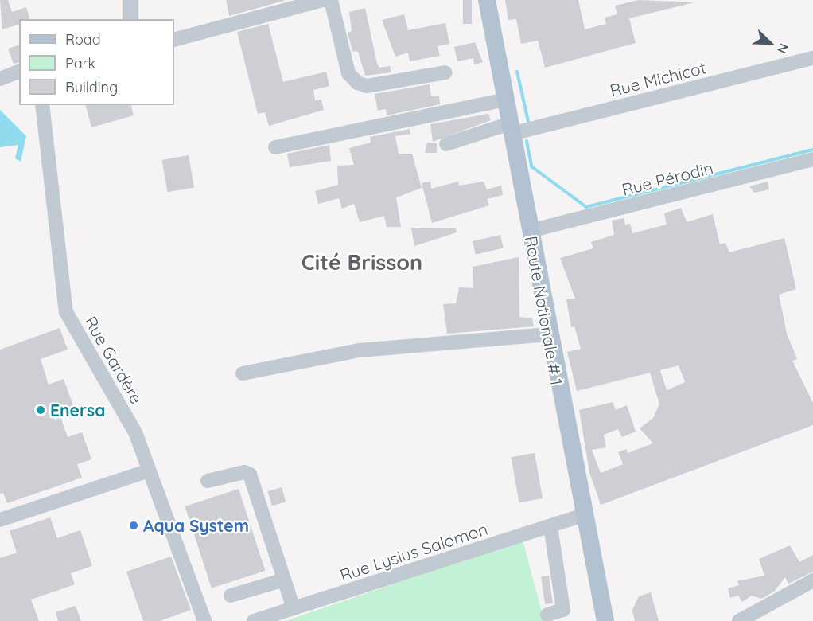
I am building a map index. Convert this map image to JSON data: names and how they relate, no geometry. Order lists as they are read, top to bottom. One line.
{"streets":{"main road":["Route Nationale # 1"],"street":["Rue Michicot","Rue Pérodin","Rue Gardère","Rue Lysius Salomon"]},"crossings":[["Rue Michicot","Route Nationale # 1"],["Rue Pérodin","Route Nationale # 1"],["Route Nationale # 1","Rue Lysius Salomon"]],"districts":["Cité Brisson"],"places":["Enersa","Aqua System"],"legend":["Road","Park","Building"],"north":"bottom right"}
